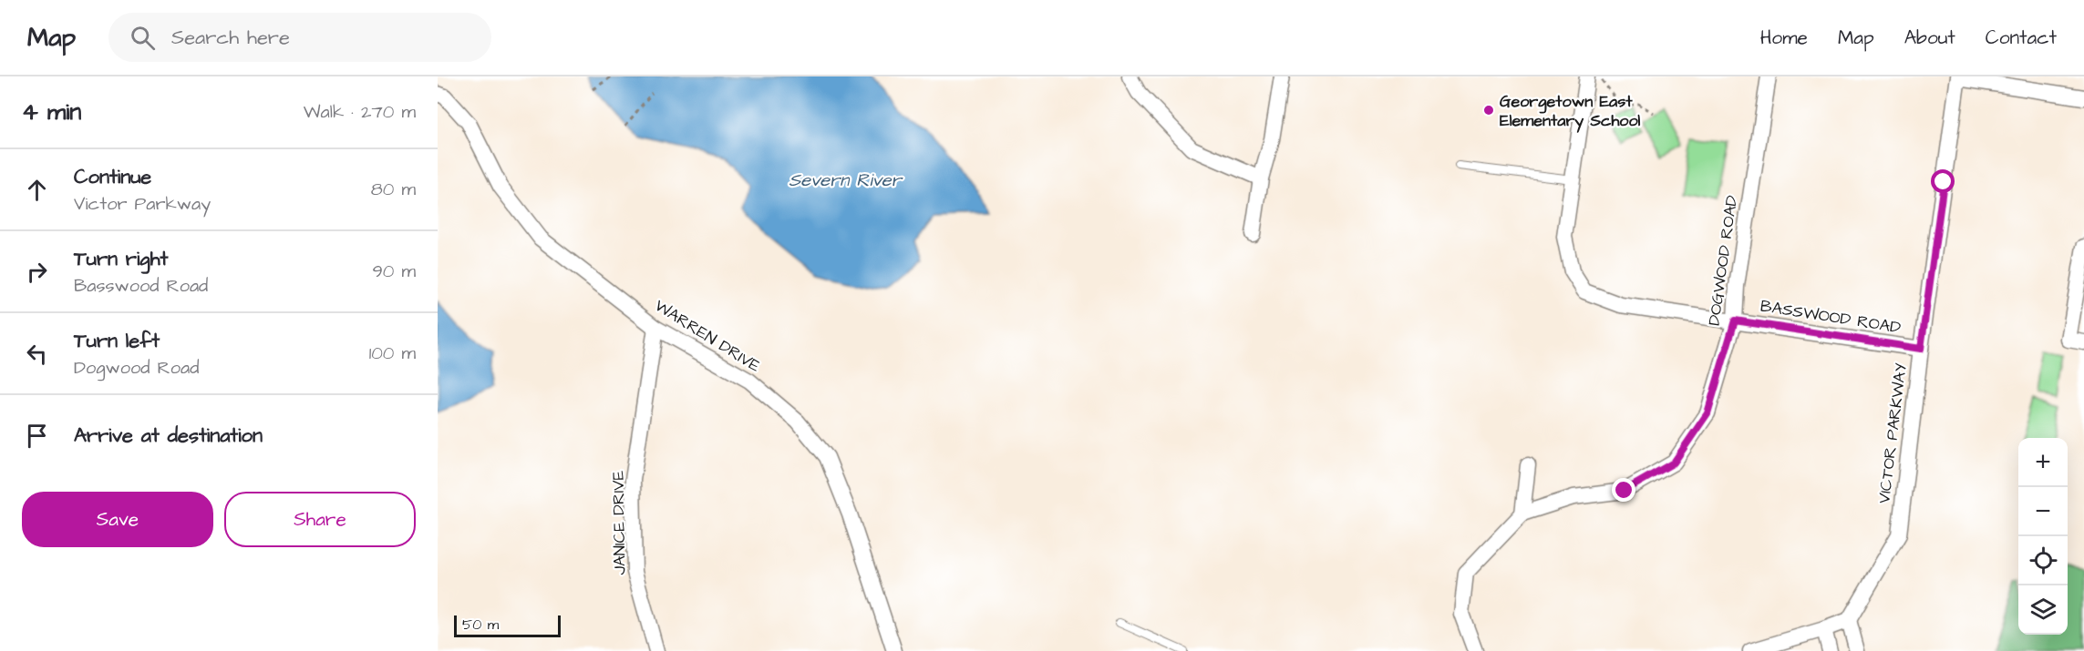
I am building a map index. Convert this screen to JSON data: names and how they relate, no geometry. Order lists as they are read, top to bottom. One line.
{"streets":{"street":["DOGWOOD ROAD","BASSWOOD ROAD","WARREN DRIVE","VICTOR PARKWAY","JANICE DRIVE"]},"crossings":[["DOGWOOD ROAD","BASSWOOD ROAD"],["BASSWOOD ROAD","VICTOR PARKWAY"],["WARREN DRIVE","JANICE DRIVE"]],"water":["Severn River"],"places":["Georgetown East Elementary School"],"scale_bar":"50 m","page":{"header":"Map","search":"Search here","nav":["Home","Map","About","Contact"],"heading":["4 min","Walk · 270 m"],"list":[["Continue","Victor Parkway","80 m"],["Turn right","Basswood Road","90 m"],["Turn left","Dogwood Road","100 m"],"Arrive at destination"],"map_buttons":["+","−"],"buttons":["Save","Share"],"scale":"50 m"}}
